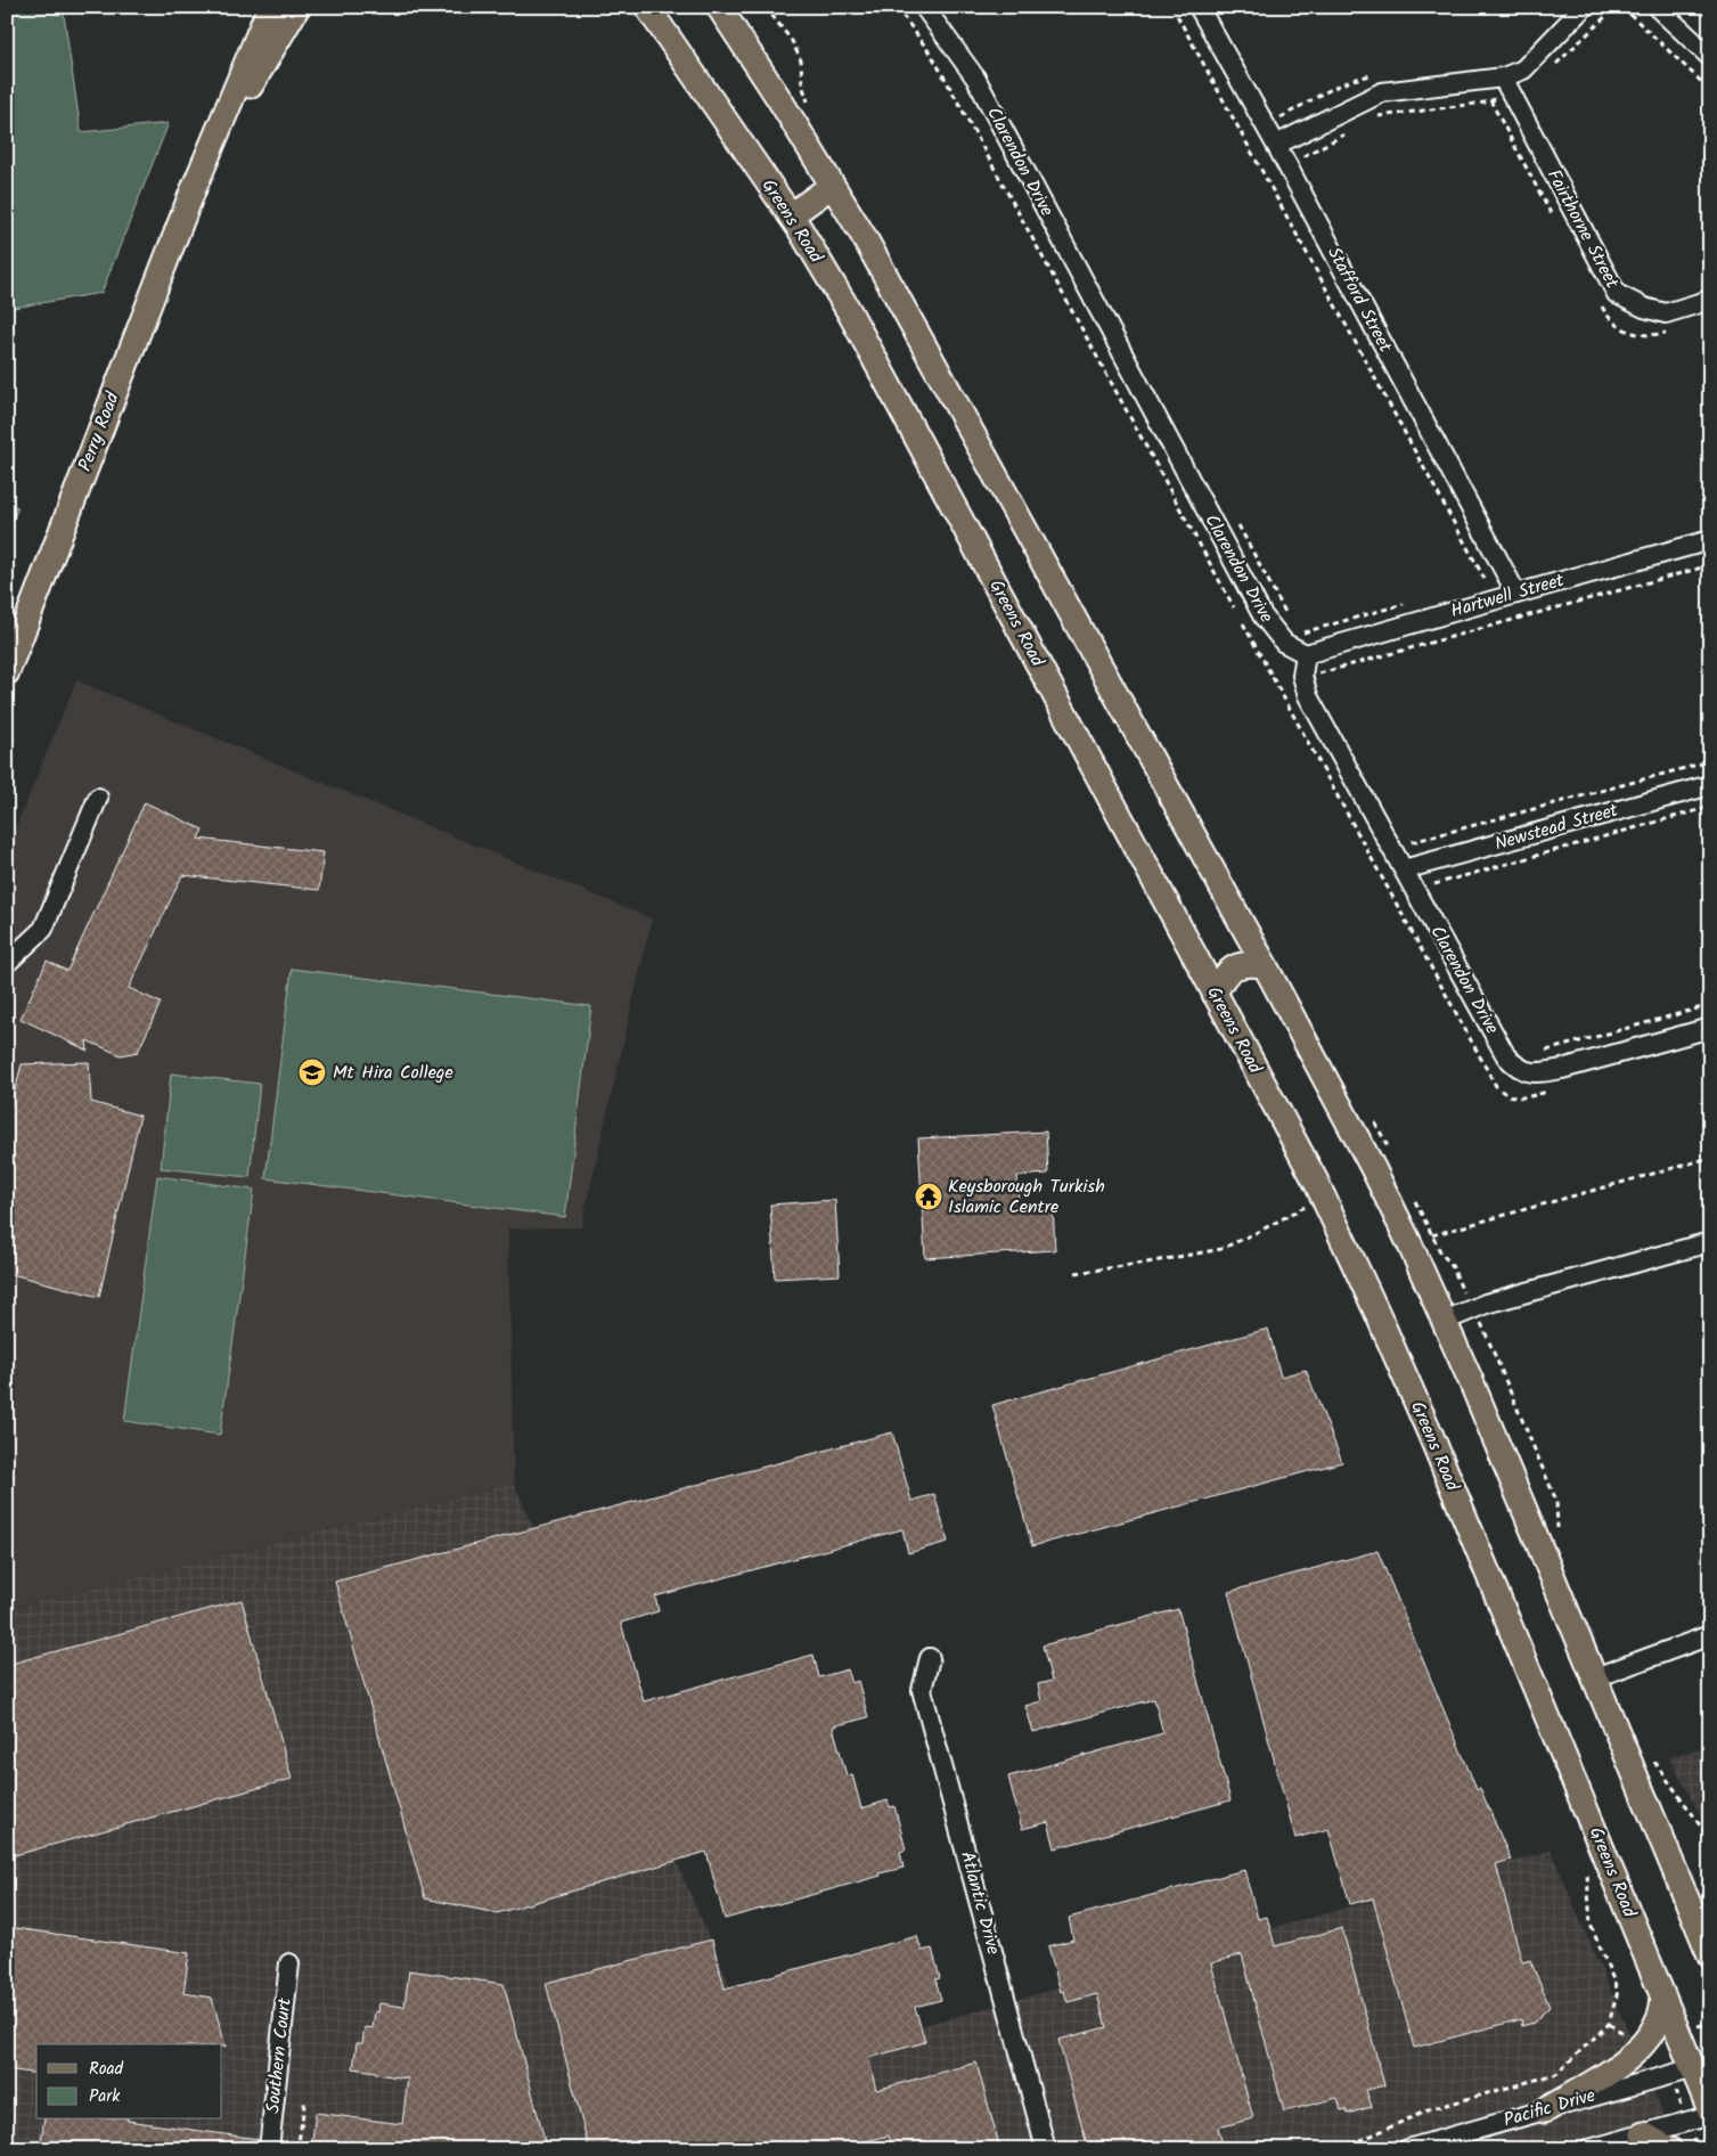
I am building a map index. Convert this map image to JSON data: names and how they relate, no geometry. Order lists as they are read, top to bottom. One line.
{"streets":{"main road":["Greens Road","Perry Road"],"street":["Clarendon Drive","Fairthorne Street","Stafford Street","Hartwell Street","Newstead Street","Atlantic Drive","Southern Court","Pacific Drive"]},"crossings":[["Clarendon Drive","Hartwell Street"],["Clarendon Drive","Newstead Street"],["Greens Road","Pacific Drive"],["Stafford Street","Hartwell Street"]],"places":{"school or university":["Mt Hira College"],"temple":["Keysborough Turkish Islamic Centre"]},"legend":["Road","Park"]}
